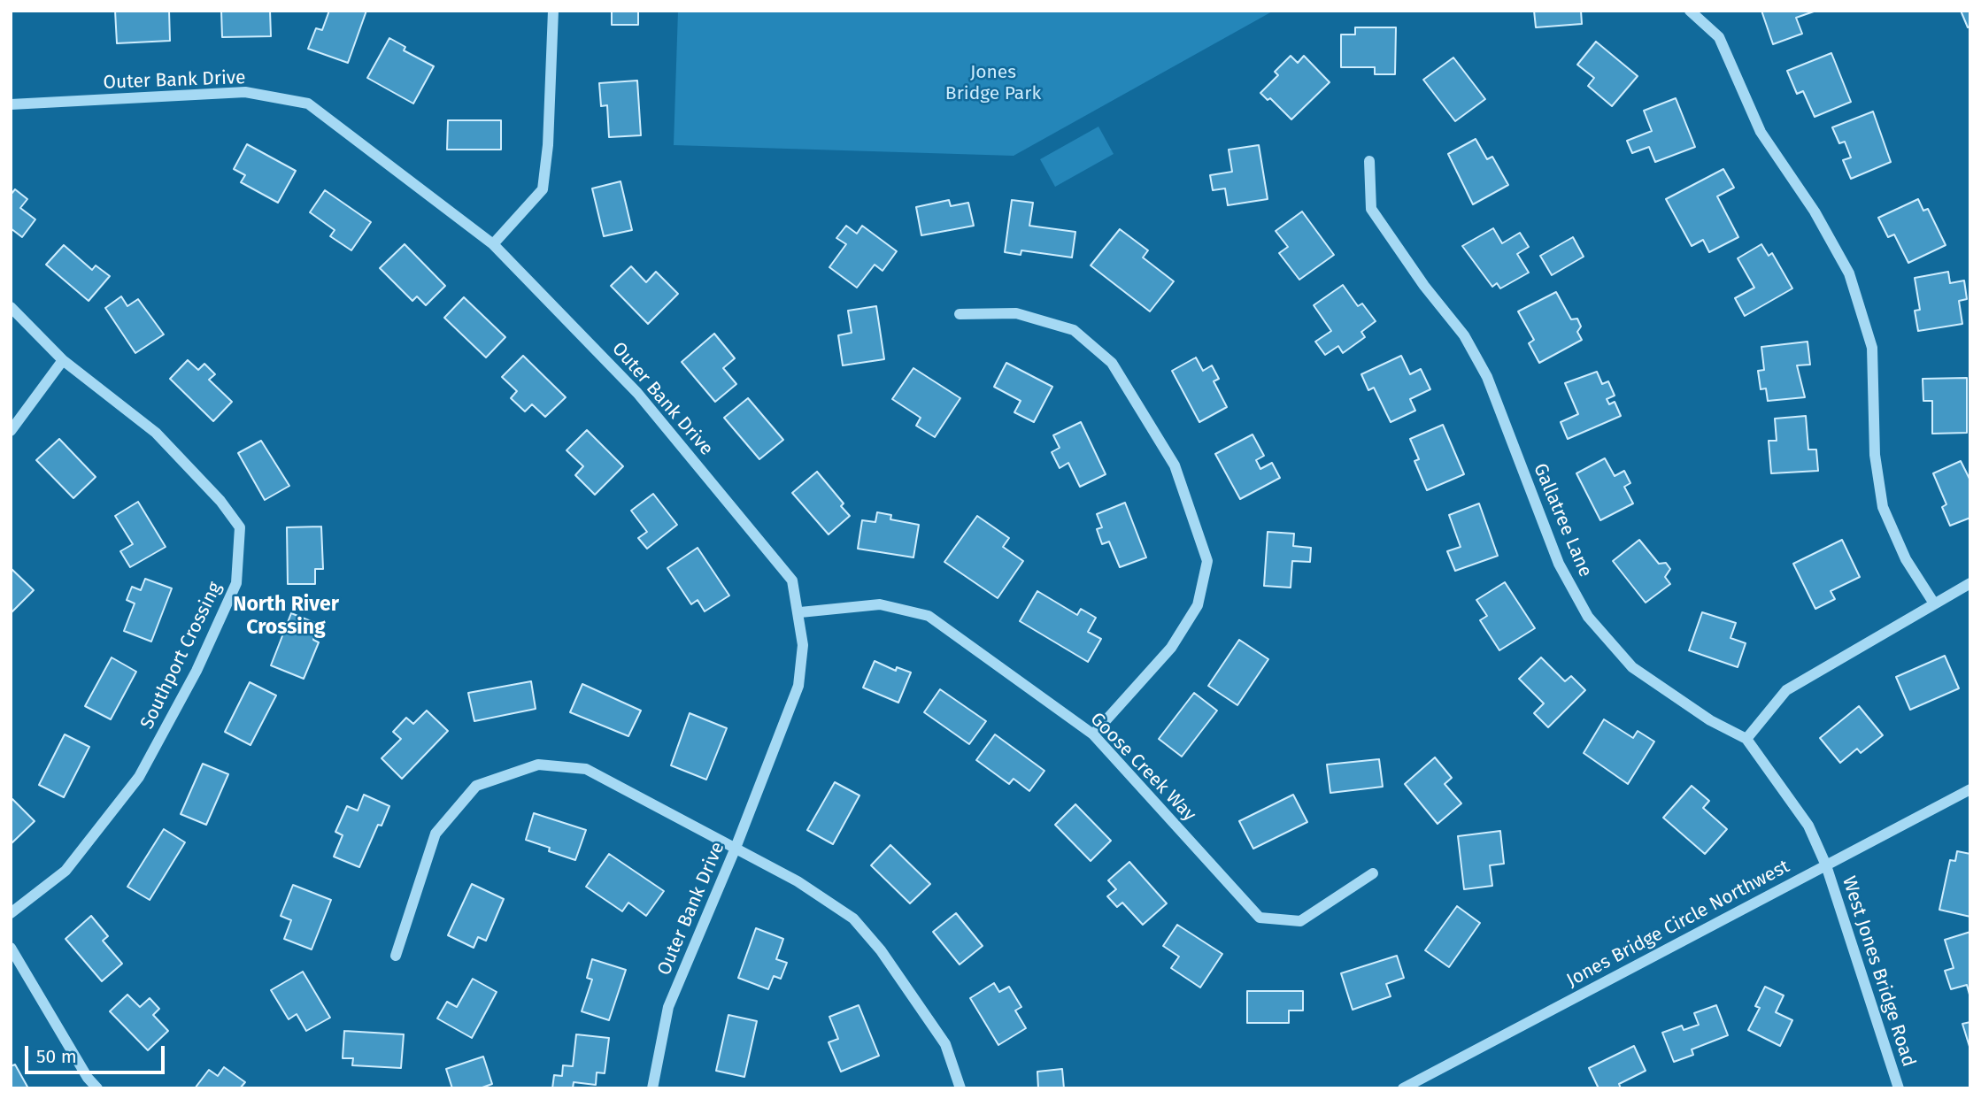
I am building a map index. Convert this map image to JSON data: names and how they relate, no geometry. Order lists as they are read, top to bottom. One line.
{"streets":{"street":["Outer Bank Drive","Gallatree Lane","Southport Crossing","Goose Creek Way","Jones Bridge Circle Northwest","West Jones Bridge Road"]},"crossings":[["Outer Bank Drive","Goose Creek Way"],["Gallatree Lane","Jones Bridge Circle Northwest"],["Gallatree Lane","West Jones Bridge Road"],["Jones Bridge Circle Northwest","West Jones Bridge Road"]],"districts":["North River Crossing"],"parks":["Jones Bridge Park"],"scale_bar":"50 m"}
